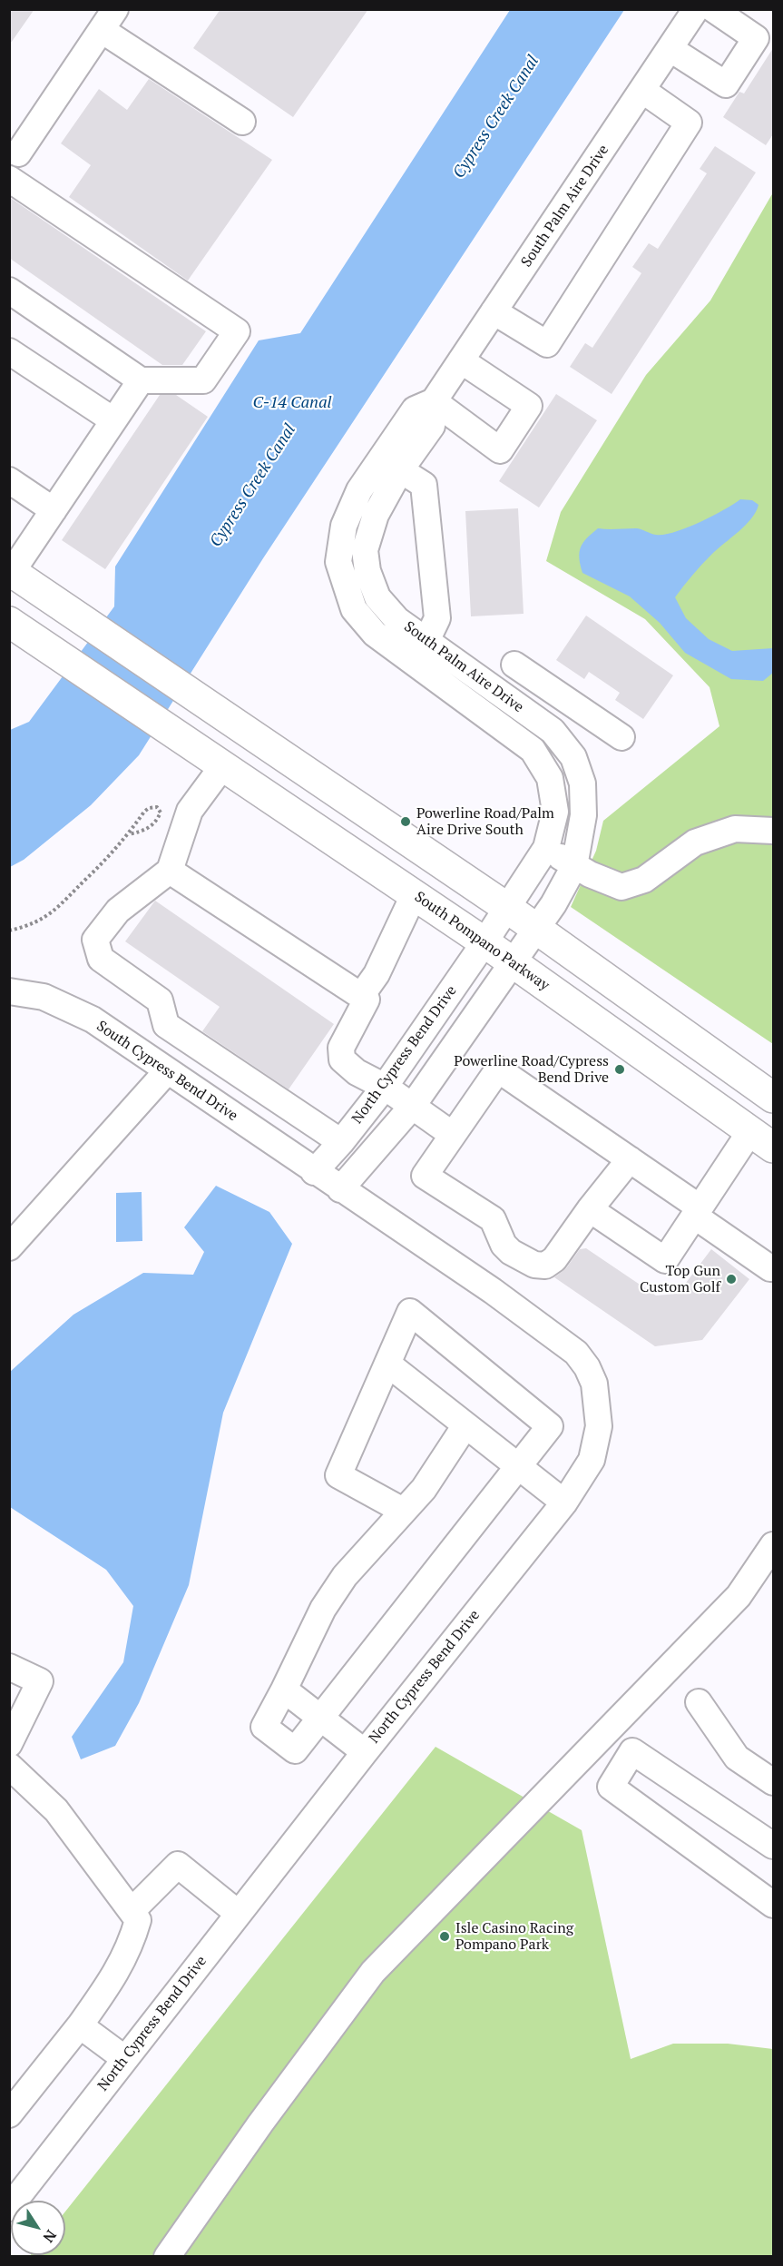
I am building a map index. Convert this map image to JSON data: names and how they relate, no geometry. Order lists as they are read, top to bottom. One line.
{"streets":{"main road":["South Pompano Parkway"],"street":["South Palm Aire Drive","North Cypress Bend Drive","South Cypress Bend Drive"]},"crossings":[["South Palm Aire Drive","North Cypress Bend Drive"],["South Pompano Parkway","North Cypress Bend Drive"],["North Cypress Bend Drive","South Cypress Bend Drive"]],"water":["Cypress Creek Canal","C-14 Canal"],"places":["Powerline Road/Palm Aire Drive South","Powerline Road/Cypress Bend Drive","Top Gun Custom Golf","Isle Casino Racing Pompano Park"],"north":"bottom right"}
